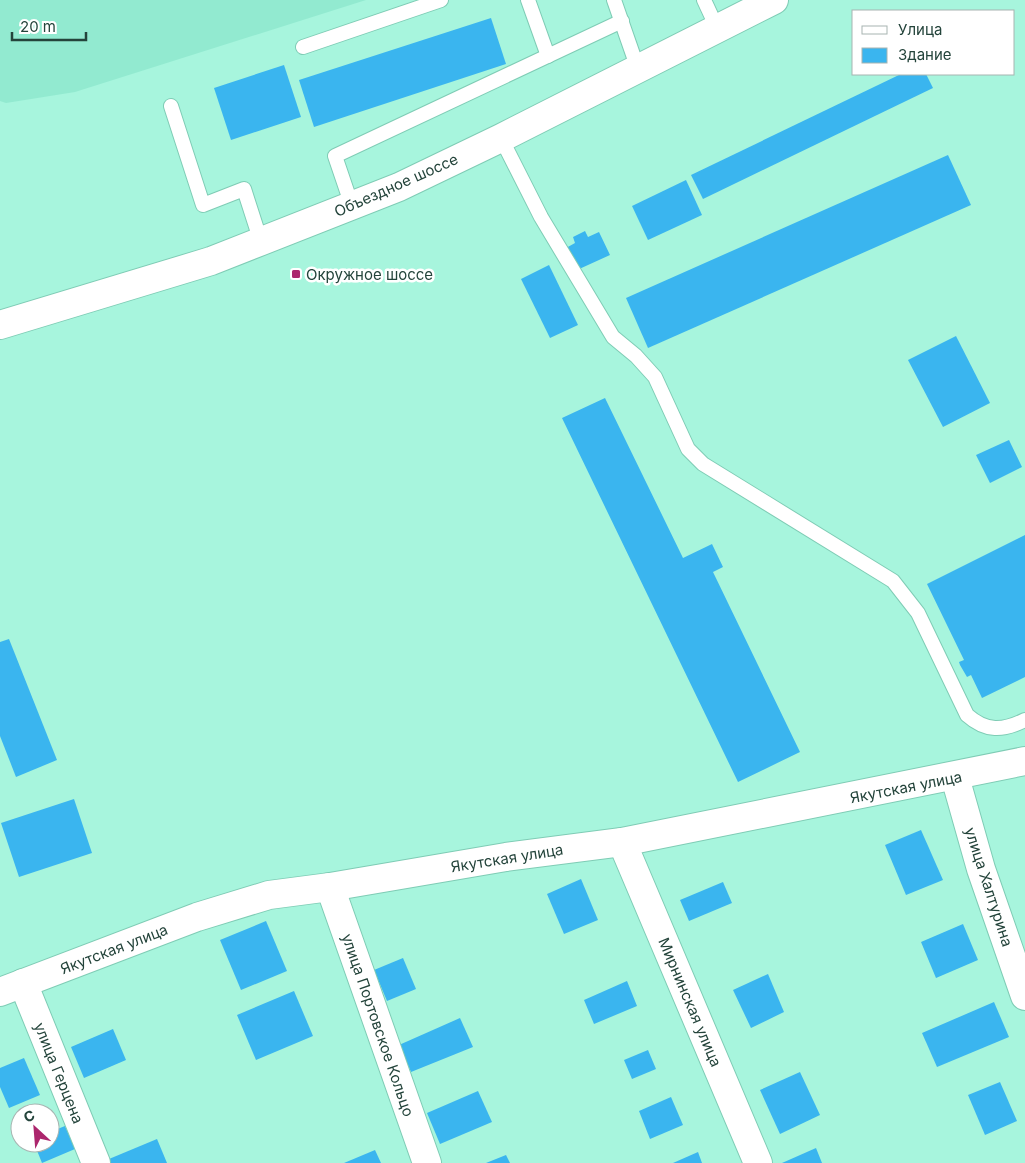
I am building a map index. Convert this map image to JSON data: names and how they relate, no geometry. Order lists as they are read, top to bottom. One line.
{"streets":{"street":["Объездное шоссе","Якутская улица","улица Халтурина","Мирнинская улица","улица Портовское Кольцо","улица Герцена"]},"crossings":[["Якутская улица","улица Халтурина"],["Якутская улица","Мирнинская улица"],["Якутская улица","улица Портовское Кольцо"],["Якутская улица","улица Герцена"]],"places":{"transit":["Окружное шоссе"]},"legend":["Улица","Здание"],"scale_bar":"20 m","north":"top left"}
